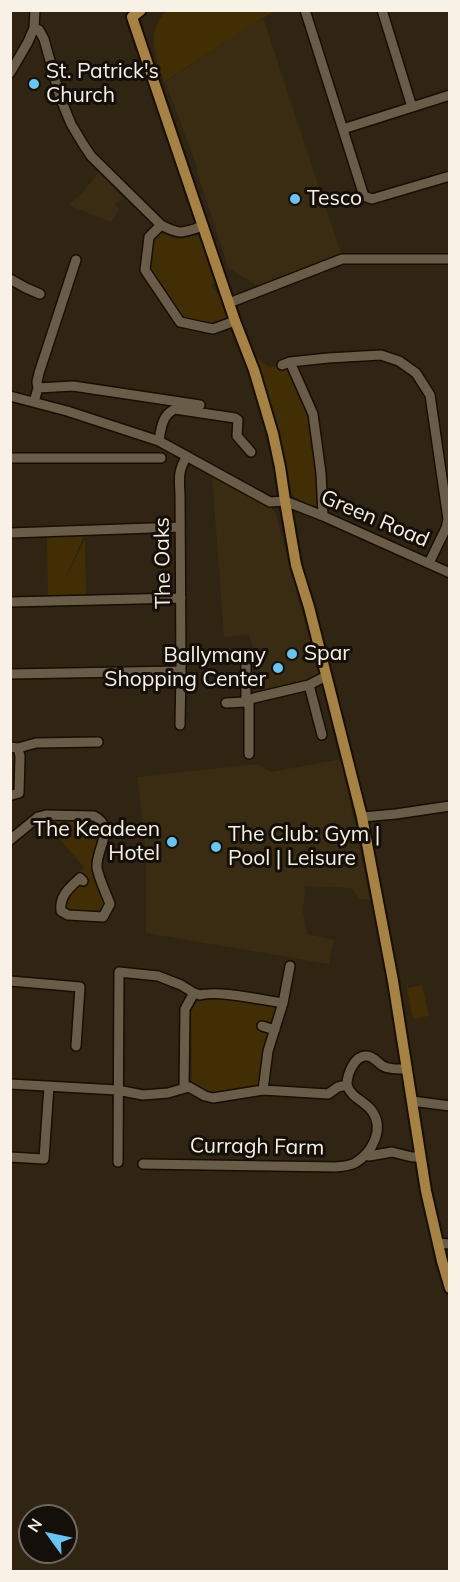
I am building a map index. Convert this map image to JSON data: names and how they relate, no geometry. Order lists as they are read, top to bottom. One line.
{"streets":{"street":["Green Road","The Oaks","Curragh Farm"]},"crossings":[["Green Road","The Oaks"]],"places":["St. Patrick's Church","Tesco","Spar","Ballymany Shopping Center","The Keadeen Hotel","The Club: Gym | Pool | Leisure"],"north":"top left"}
